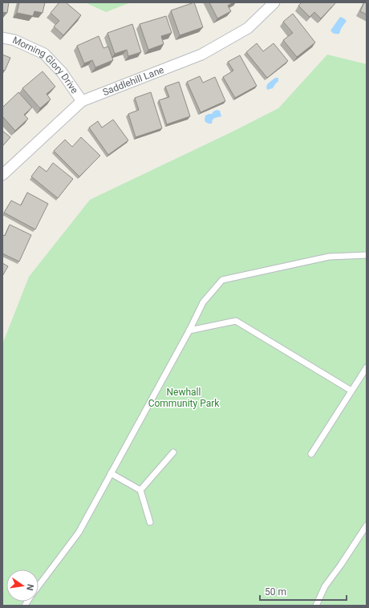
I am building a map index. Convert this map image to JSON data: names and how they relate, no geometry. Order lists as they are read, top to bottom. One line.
{"streets":{"street":["Morning Glory Drive","Saddlehill Lane"]},"crossings":[["Morning Glory Drive","Saddlehill Lane"]],"parks":["Newhall Community Park"],"scale_bar":"50 m","north":"right"}
